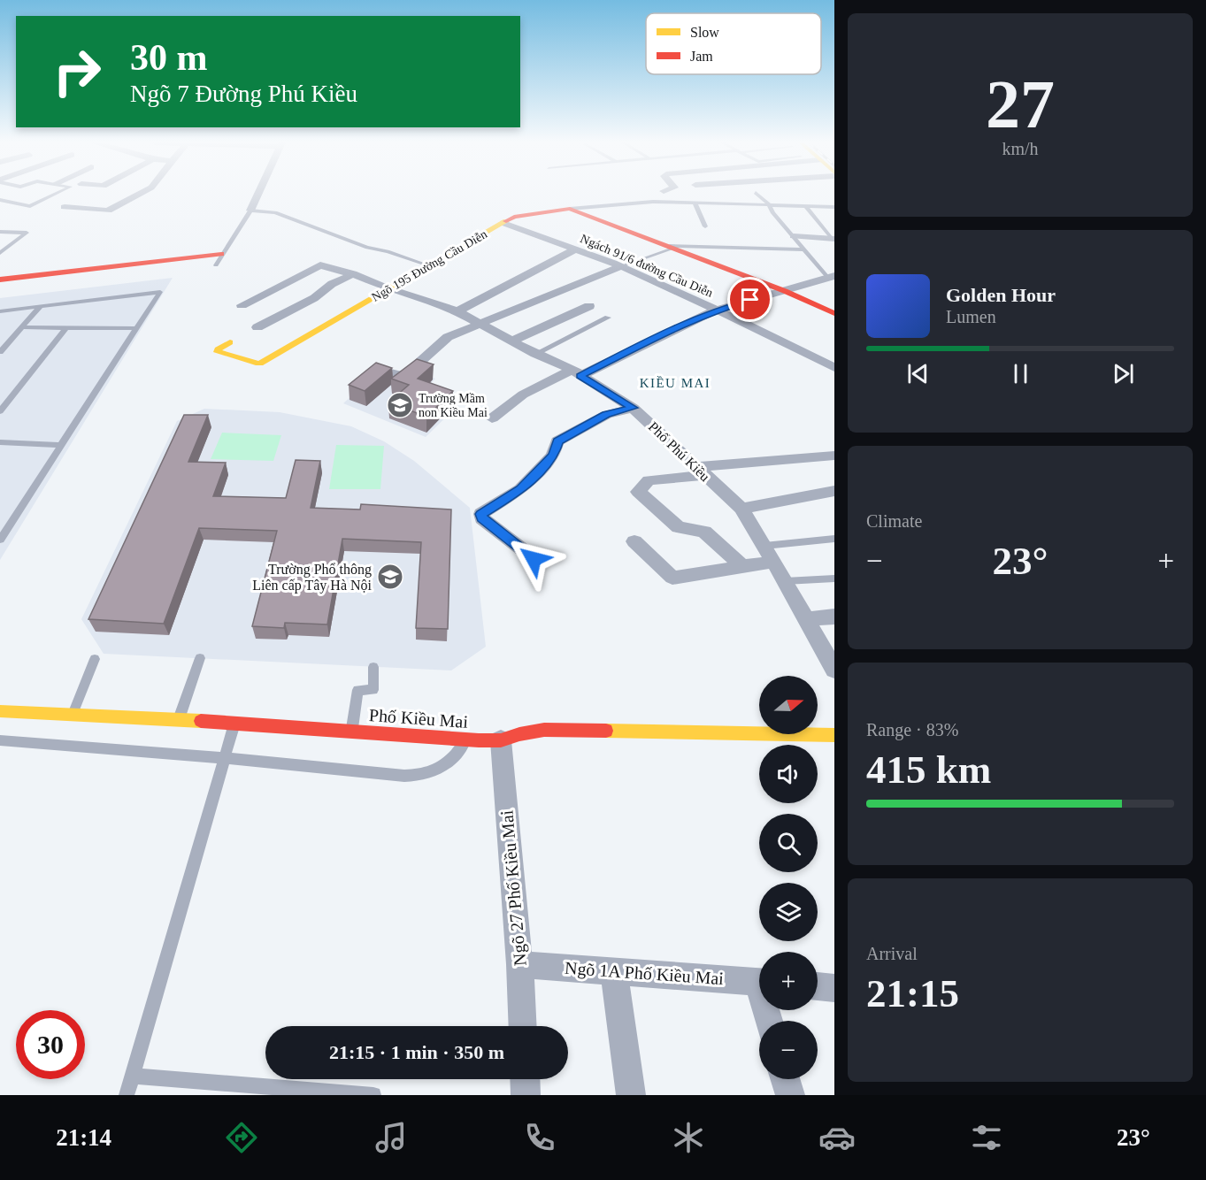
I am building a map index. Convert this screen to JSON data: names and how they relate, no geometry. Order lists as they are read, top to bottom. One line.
{"streets":{"main road":["Ngõ 195 Đường Cầu Diễn","Phố Kiều Mai"],"street":["Ngách 91/6 đường Cầu Diễn","Phố Phú Kiều","Ngõ 27 Phố Kiều Mai","Ngõ 1A Phố Kiều Mai"]},"crossings":[["Ngõ 195 Đường Cầu Diễn","Ngách 91/6 đường Cầu Diễn"],["Ngõ 195 Đường Cầu Diễn","Phố Phú Kiều"],["Phố Kiều Mai","Ngõ 27 Phố Kiều Mai"],["Ngõ 27 Phố Kiều Mai","Ngõ 1A Phố Kiều Mai"]],"districts":["KIỀU MAI"],"places":{"school or university":["Trường Mầm non Kiều Mai","Trường Phổ thông Liên cấp Tây Hà Nội"]},"legend":["Slow","Jam"],"north":"right","page":{"tile":[["27","km/h"],"Climate",["Range · 83%","415 km"],["Arrival","21:15"]],"turn":["30 m","Ngõ 7 Đường Phú Kiều"],"song":["Golden Hour","Lumen"],"heat":["−","23°","+"],"map_buttons":["+","−"],"limit":"30","trip":"21:15 · 1 min · 350 m","tabs":["21:14","23°"]}}
